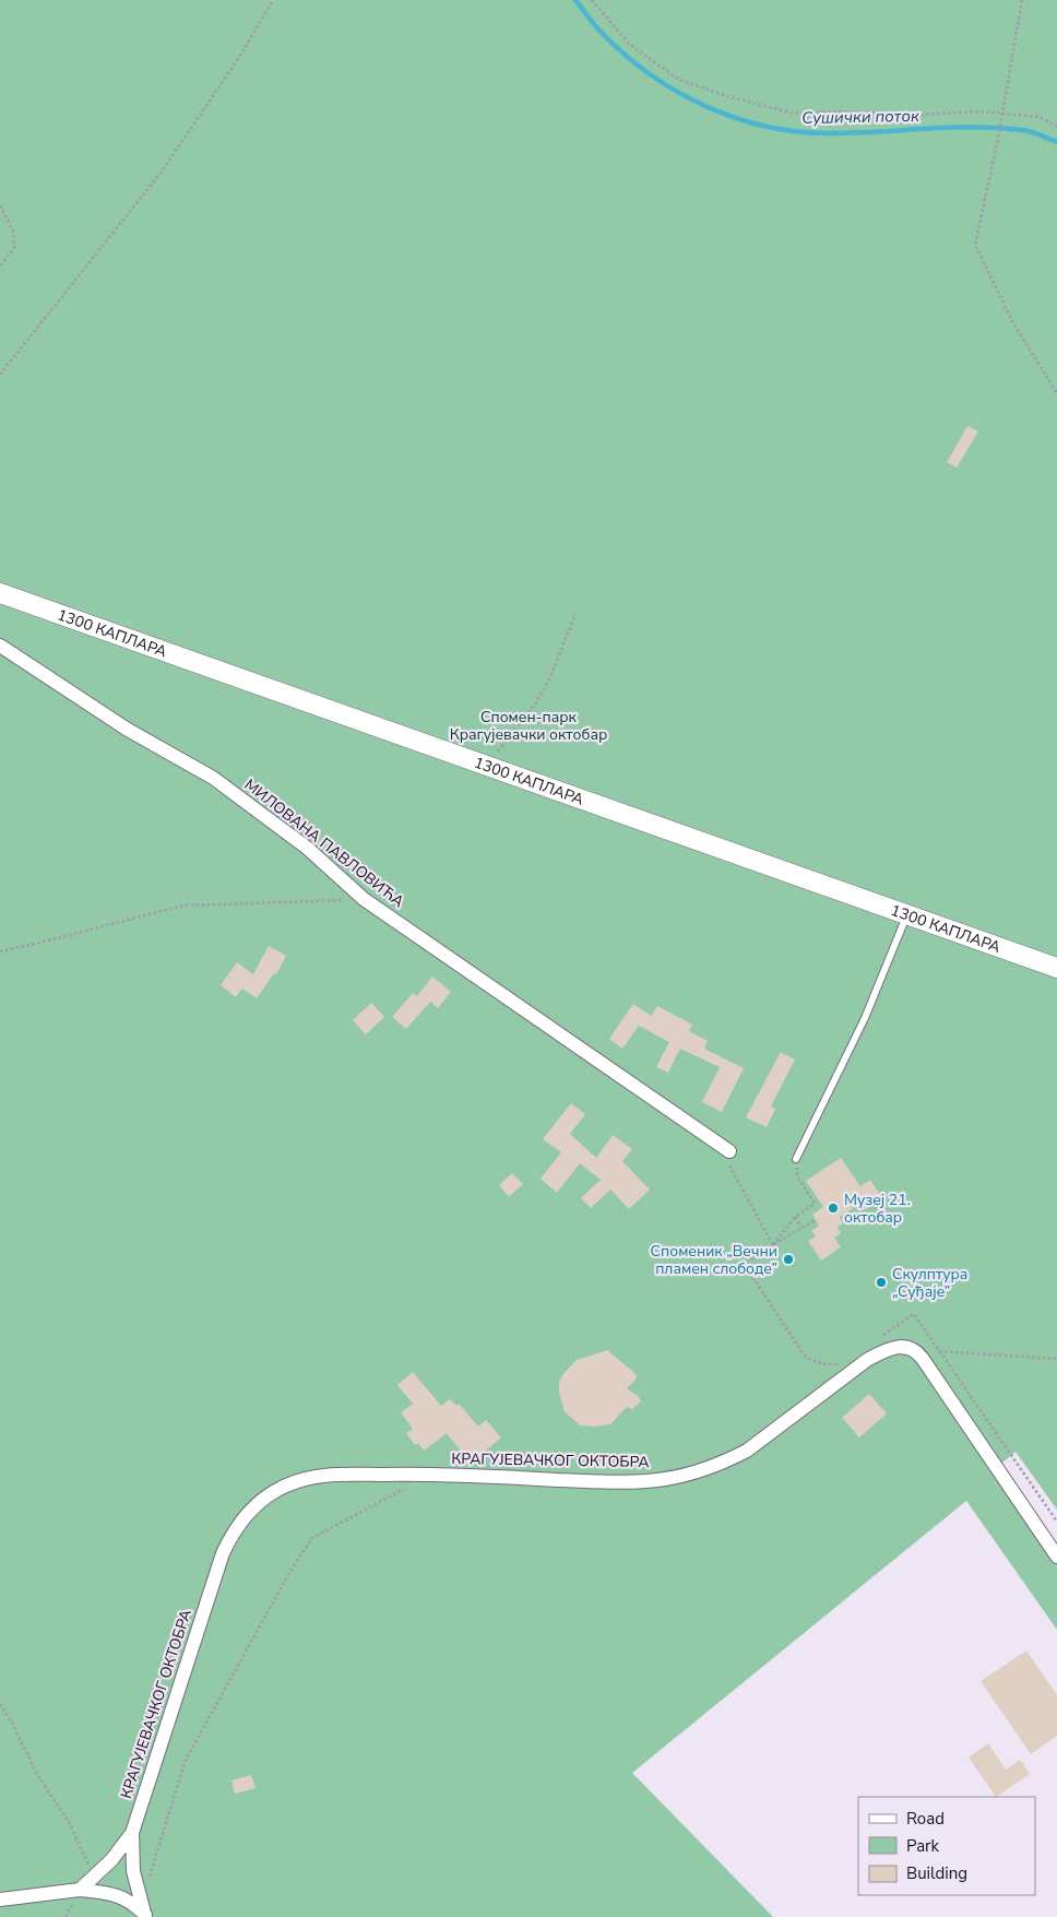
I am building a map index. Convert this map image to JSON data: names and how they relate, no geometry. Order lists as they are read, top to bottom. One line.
{"streets":{"main road":["1300 КАПЛАРА"],"street":["МИЛОВАНА ПАВЛОВИЋА","КРАГУЈЕВАЧКОГ ОКТОБРА"]},"water":["Сушички поток"],"parks":["Спомен-парк Крагујевачки октобар"],"places":["Музеј 21. октобар","Споменик „Вечни пламен слободе”","Скулптура „Суђаје”"],"legend":["Road","Park","Building"]}
